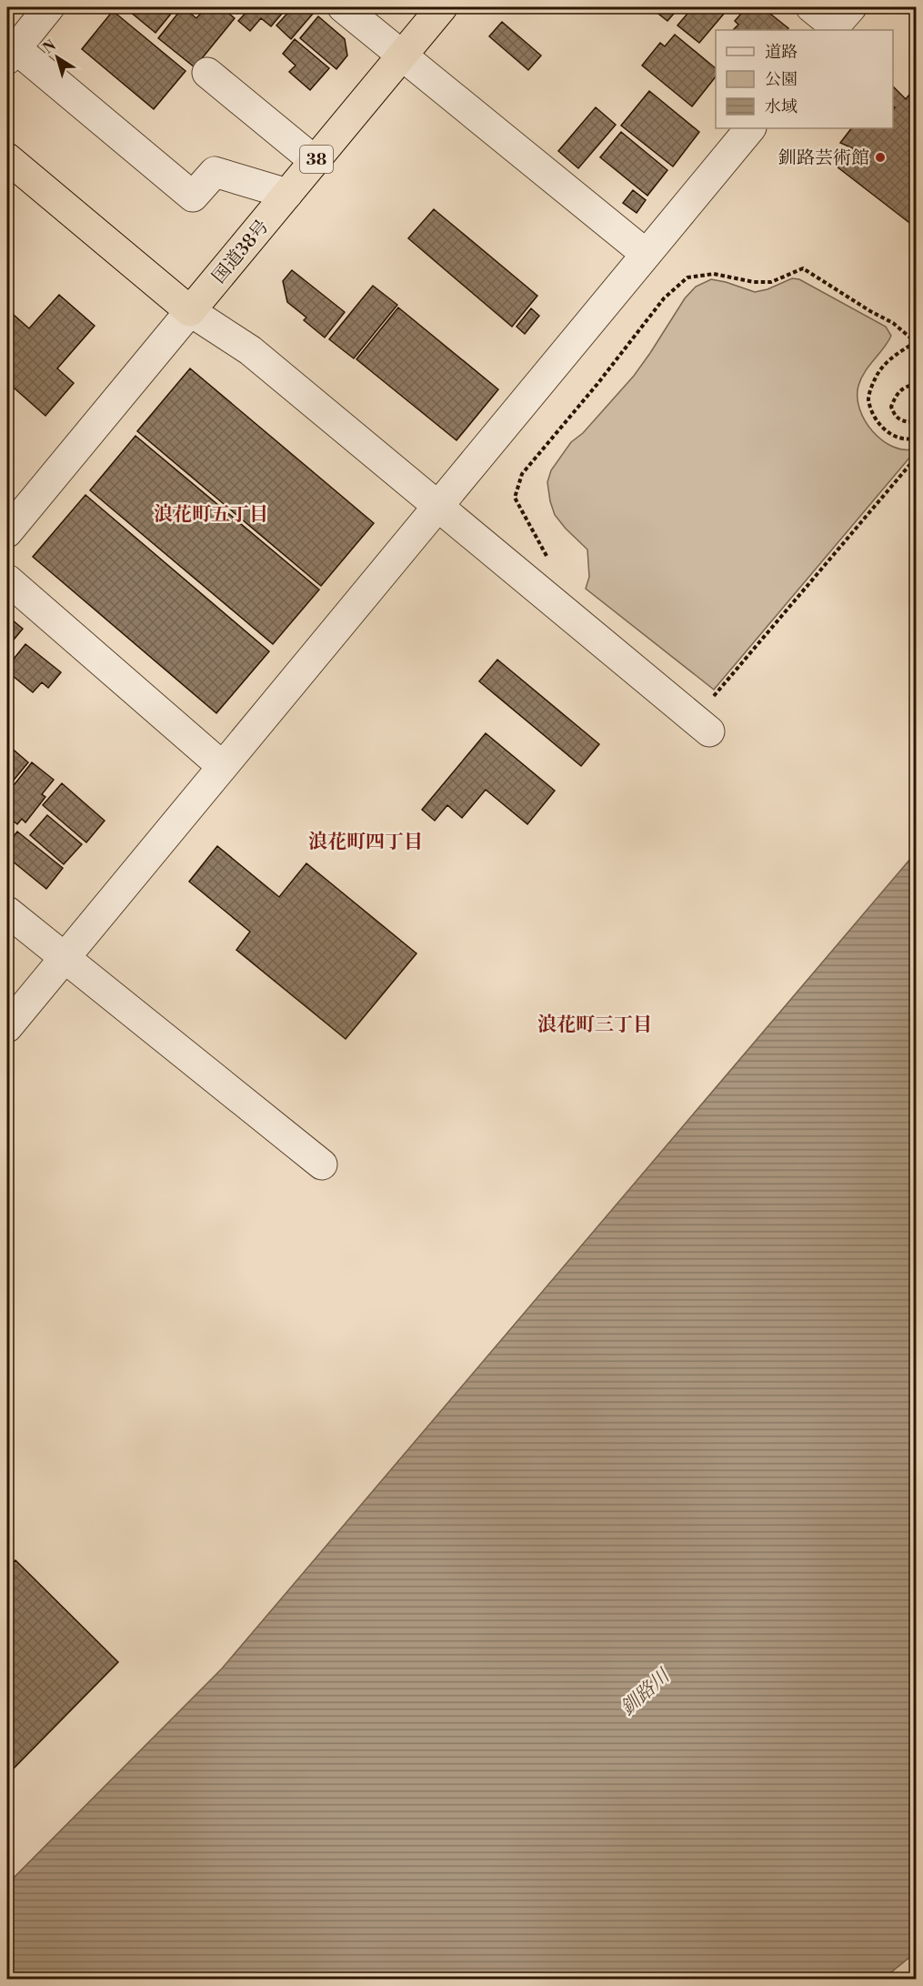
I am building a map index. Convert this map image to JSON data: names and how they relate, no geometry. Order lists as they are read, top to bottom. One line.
{"streets":{"highway":["38","国道38号"]},"districts":["浪花町五丁目","浪花町四丁目","浪花町三丁目"],"water":["釧路川"],"places":["釧路芸術館"],"legend":["道路","公園","水域"],"north":"top left"}
